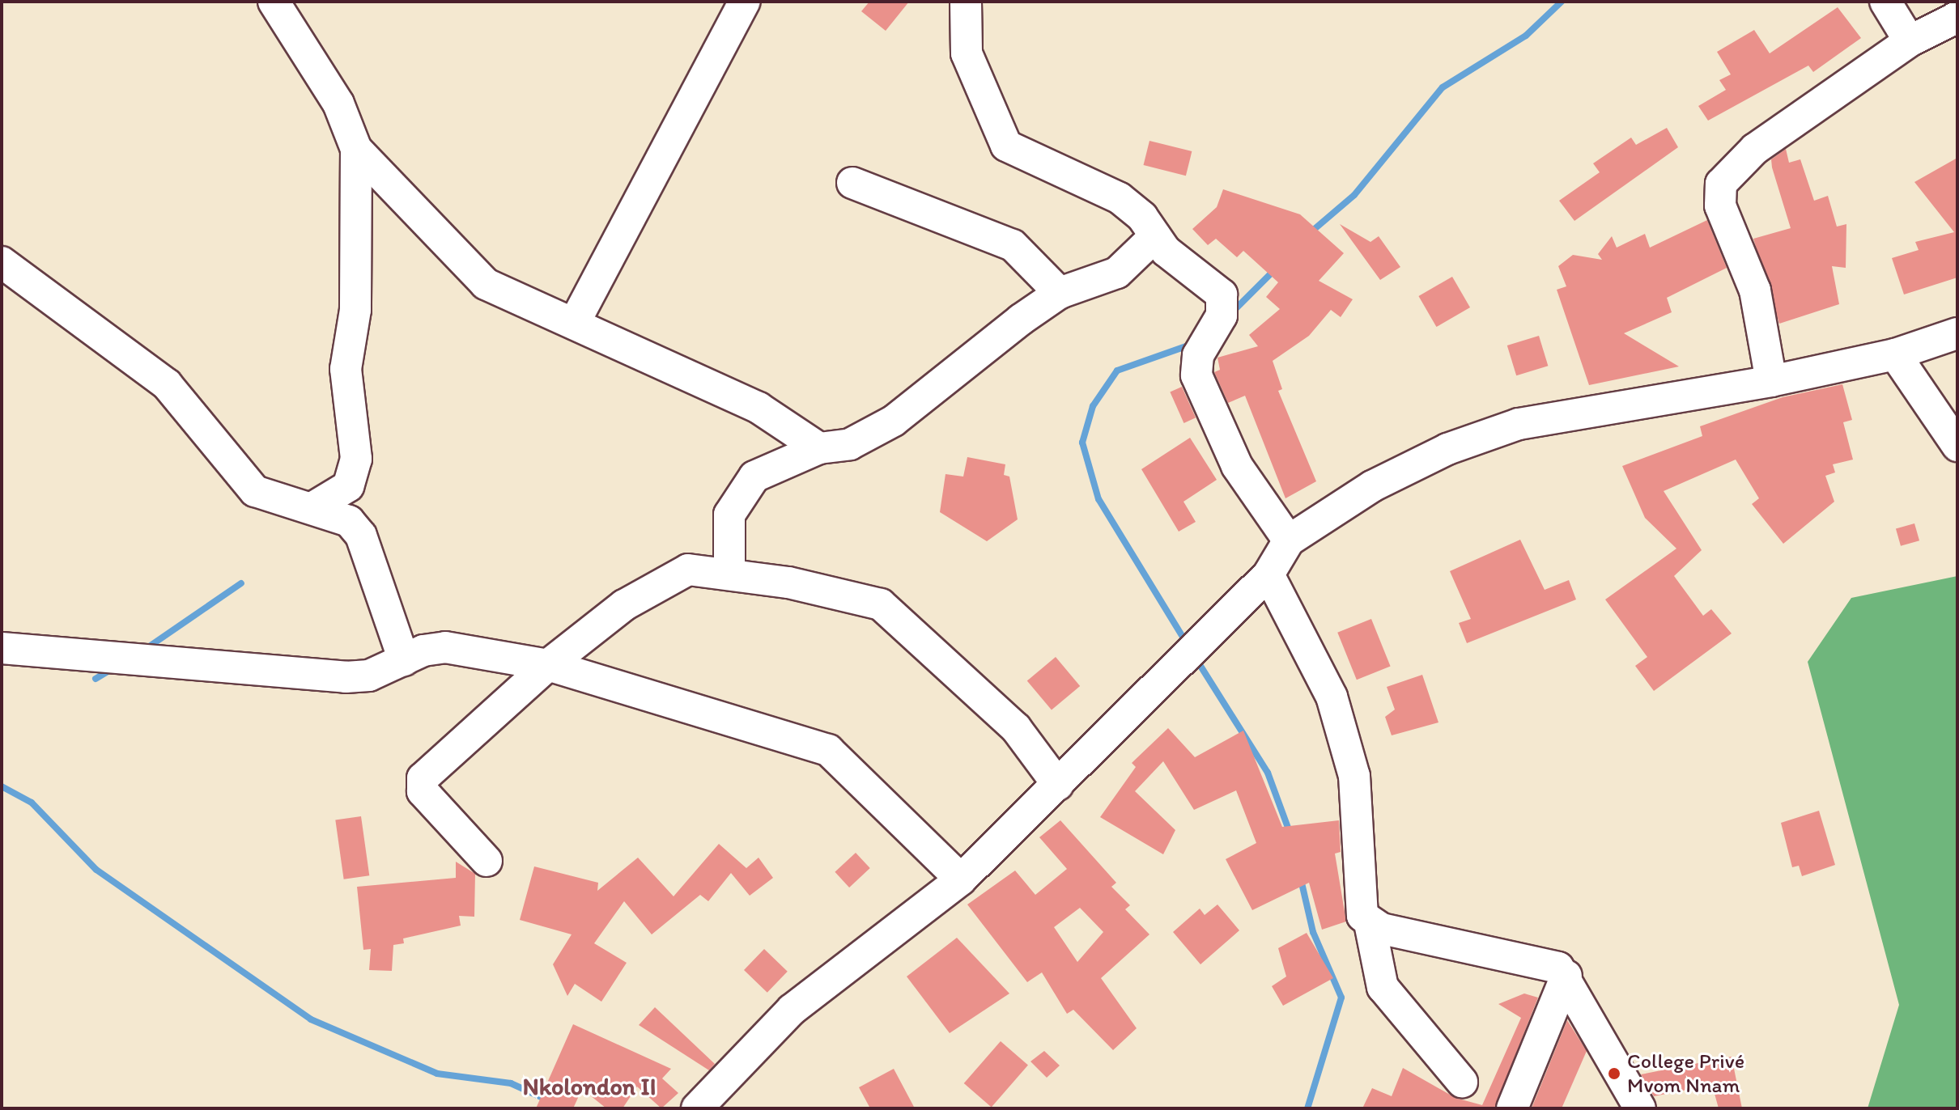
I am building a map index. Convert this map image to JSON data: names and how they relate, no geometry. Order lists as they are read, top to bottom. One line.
{"districts":["Nkolondon II"],"places":["College Privé Mvom Nnam"]}
